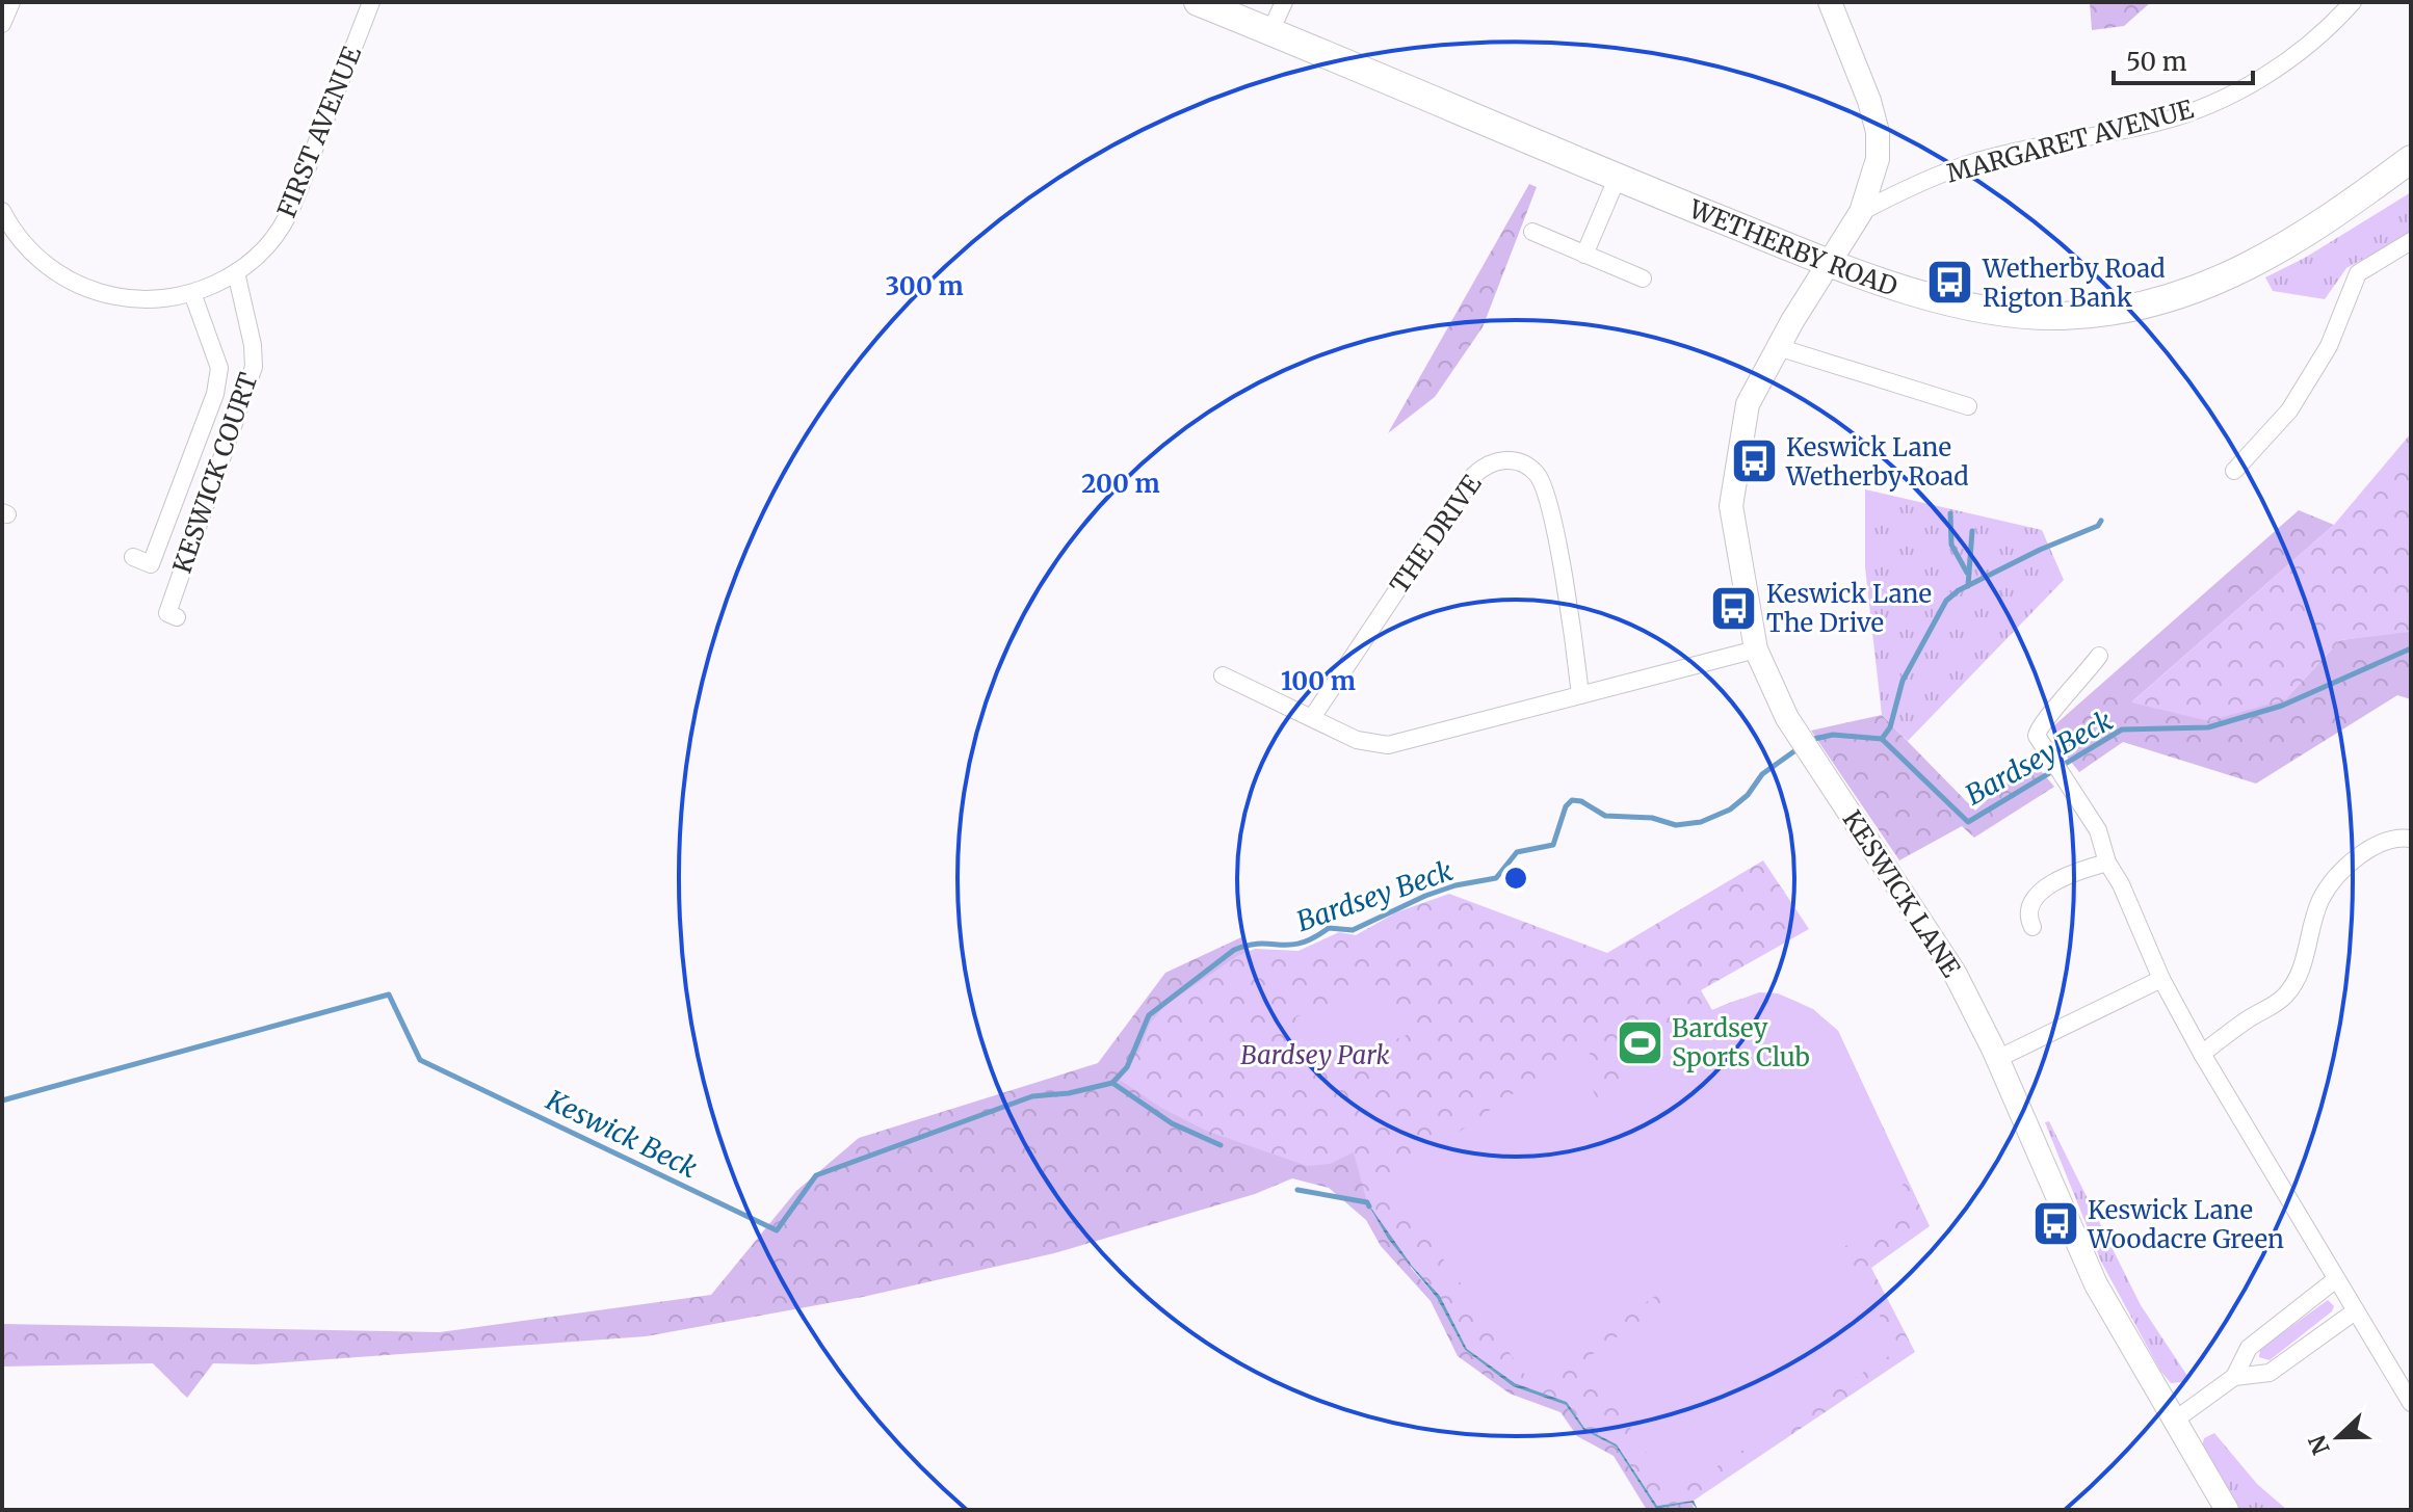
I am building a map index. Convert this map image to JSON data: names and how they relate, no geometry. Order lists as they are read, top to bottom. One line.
{"streets":{"main road":["WETHERBY ROAD"],"street":["FIRST AVENUE","MARGARET AVENUE","KESWICK COURT","THE DRIVE","KESWICK LANE"]},"crossings":[["FIRST AVENUE","KESWICK COURT"],["MARGARET AVENUE","KESWICK LANE"],["WETHERBY ROAD","KESWICK LANE"]],"water":["Bardsey Beck","Keswick Beck"],"parks":["Bardsey Park"],"places":{"bus stop":["Wetherby Road Rigton Bank","Keswick Lane Wetherby Road","Keswick Lane The Drive","Keswick Lane Woodacre Green"],"sports":["Bardsey Sports Club"]},"scale_bar":"50 m","north":"left","rings":["300 m","200 m","100 m"]}
